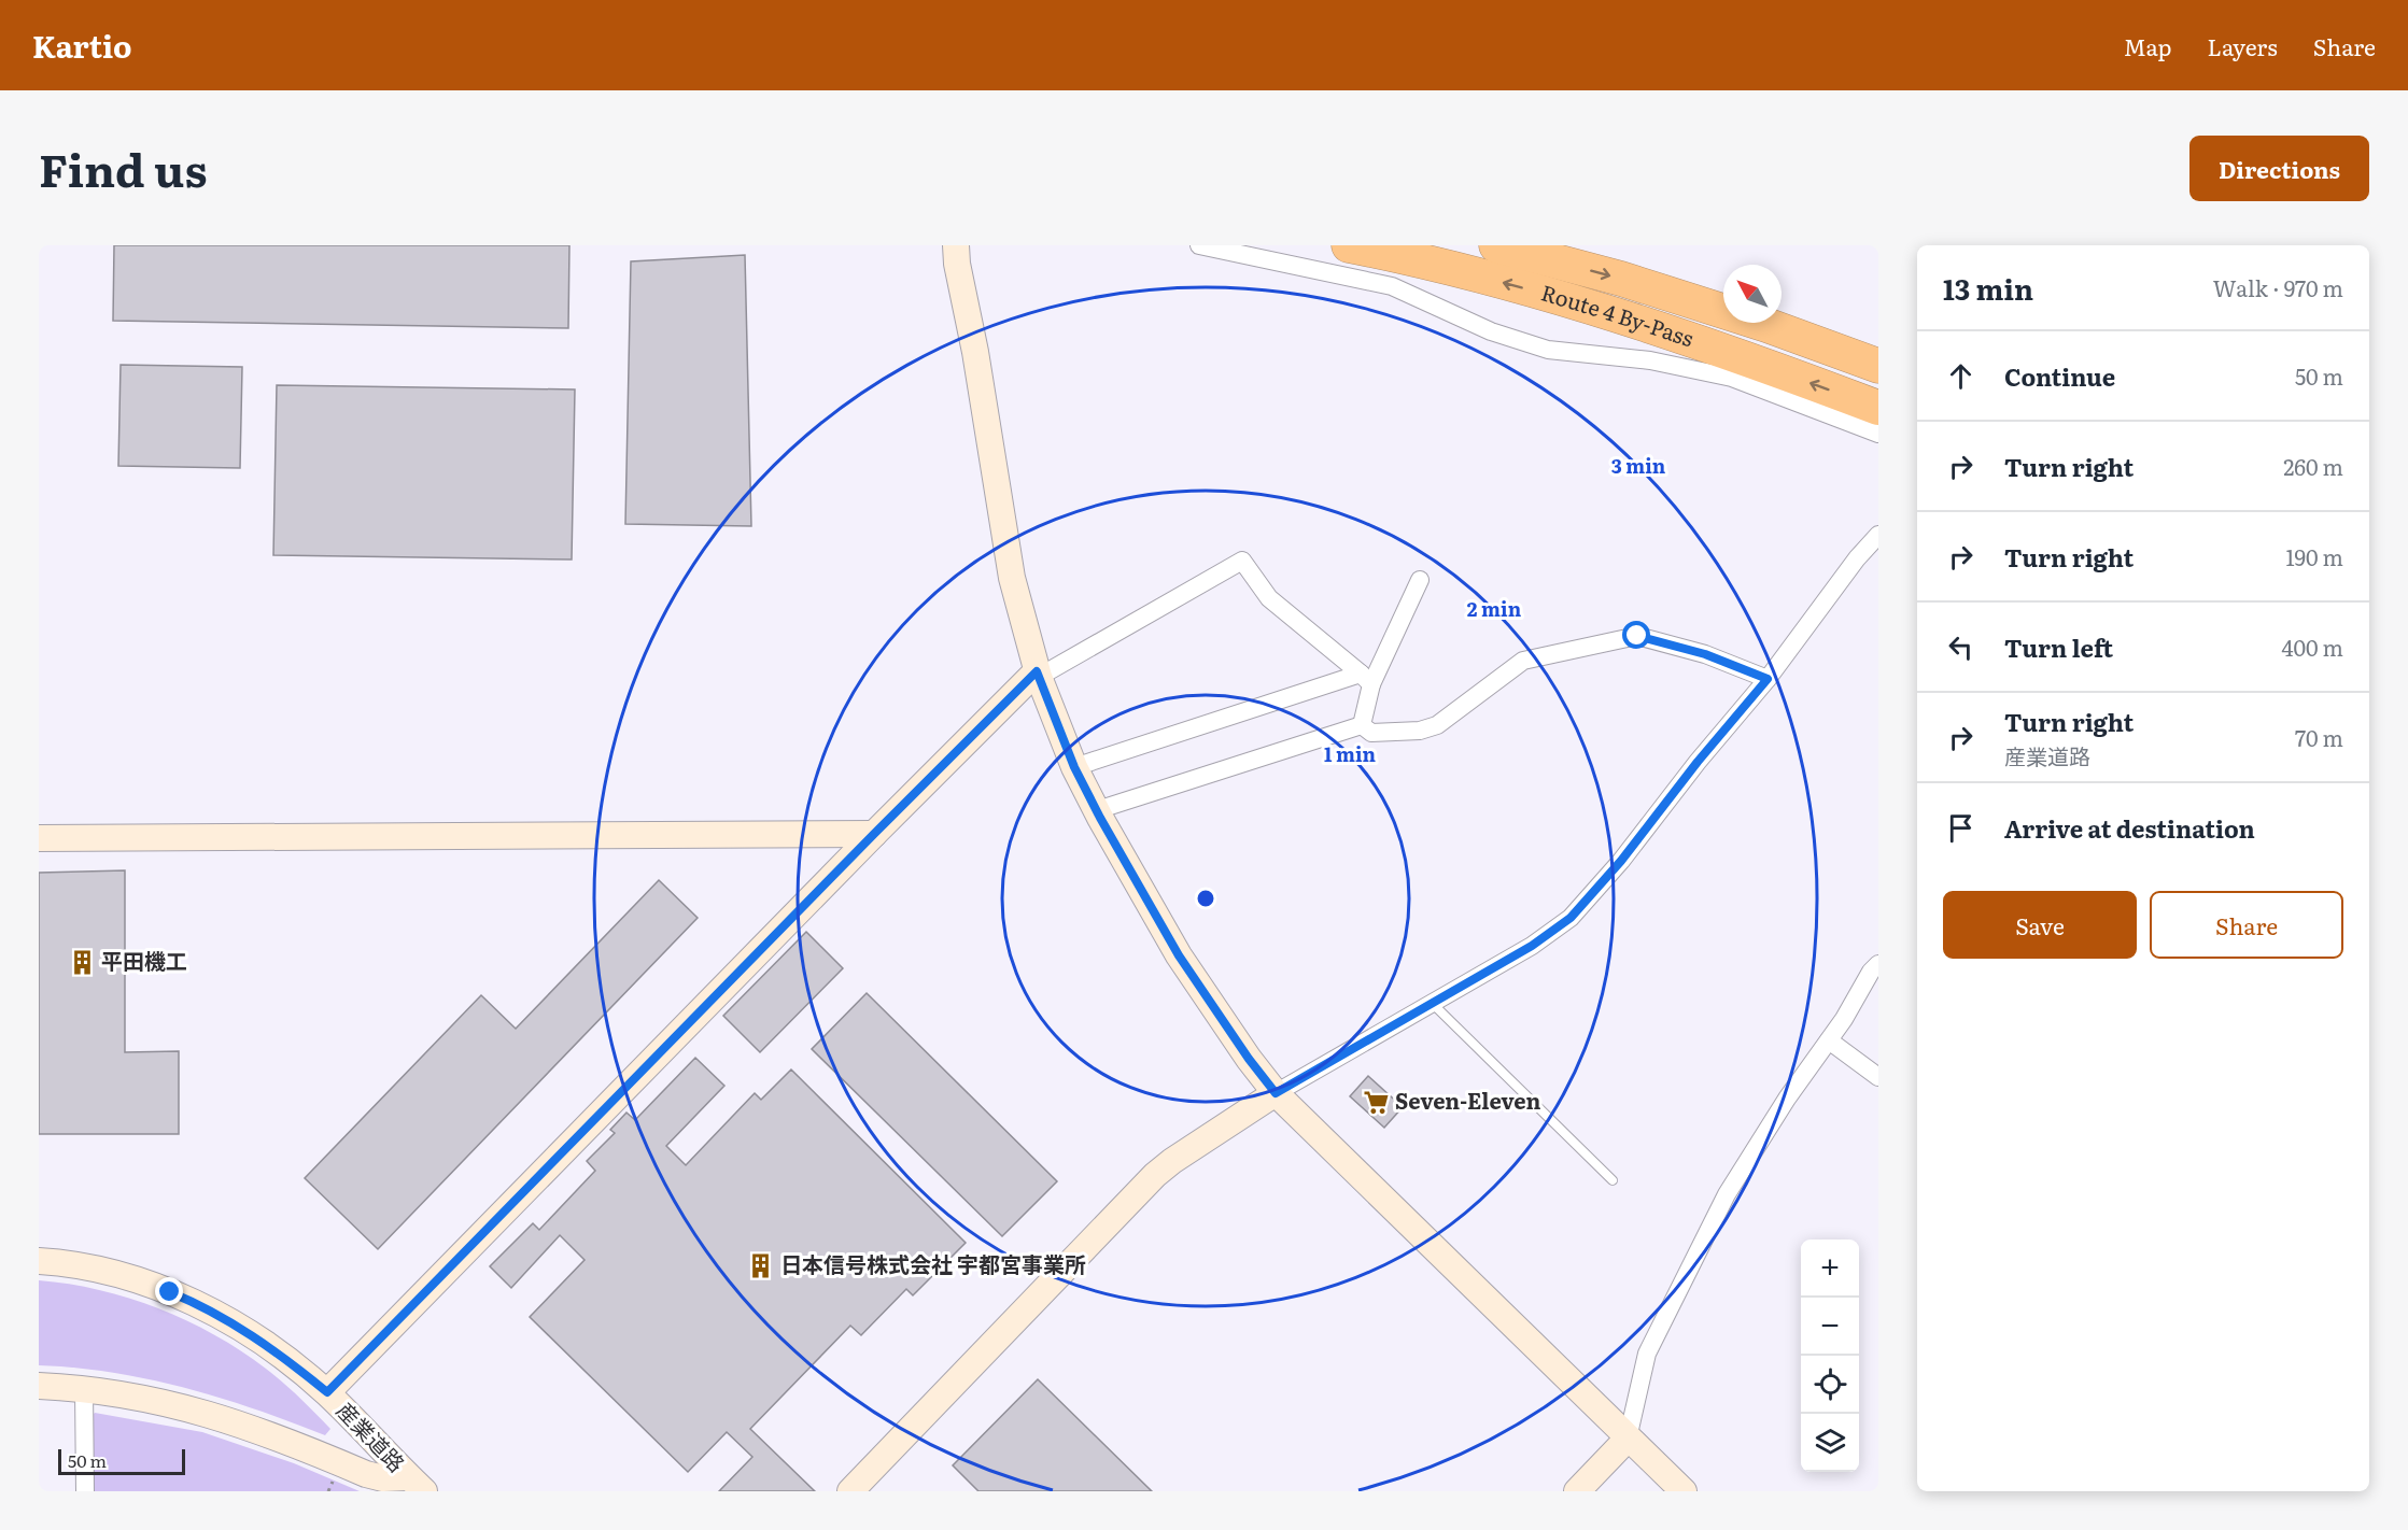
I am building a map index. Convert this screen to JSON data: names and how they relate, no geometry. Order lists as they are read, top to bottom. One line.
{"streets":{"highway":["Route 4 By-Pass"],"street":["産業道路"]},"places":{"building":["平田機工","日本信号株式会社 宇都宮事業所"],"supermarket":["Seven-Eleven"]},"scale_bar":"50 m","north":"top left","page":{"header":"Kartio","nav":["Map","Layers","Share"],"title":"Find us","buttons":["Directions",["Save","Share"]],"heading":["13 min","Walk · 970 m"],"list":[["Continue","50 m"],["Turn right","260 m"],["Turn right","190 m"],["Turn left","400 m"],["Turn right","産業道路","70 m"],"Arrive at destination"],"map_buttons":["+","−"],"scale":"50 m"},"rings":["3 min","2 min","1 min"]}
